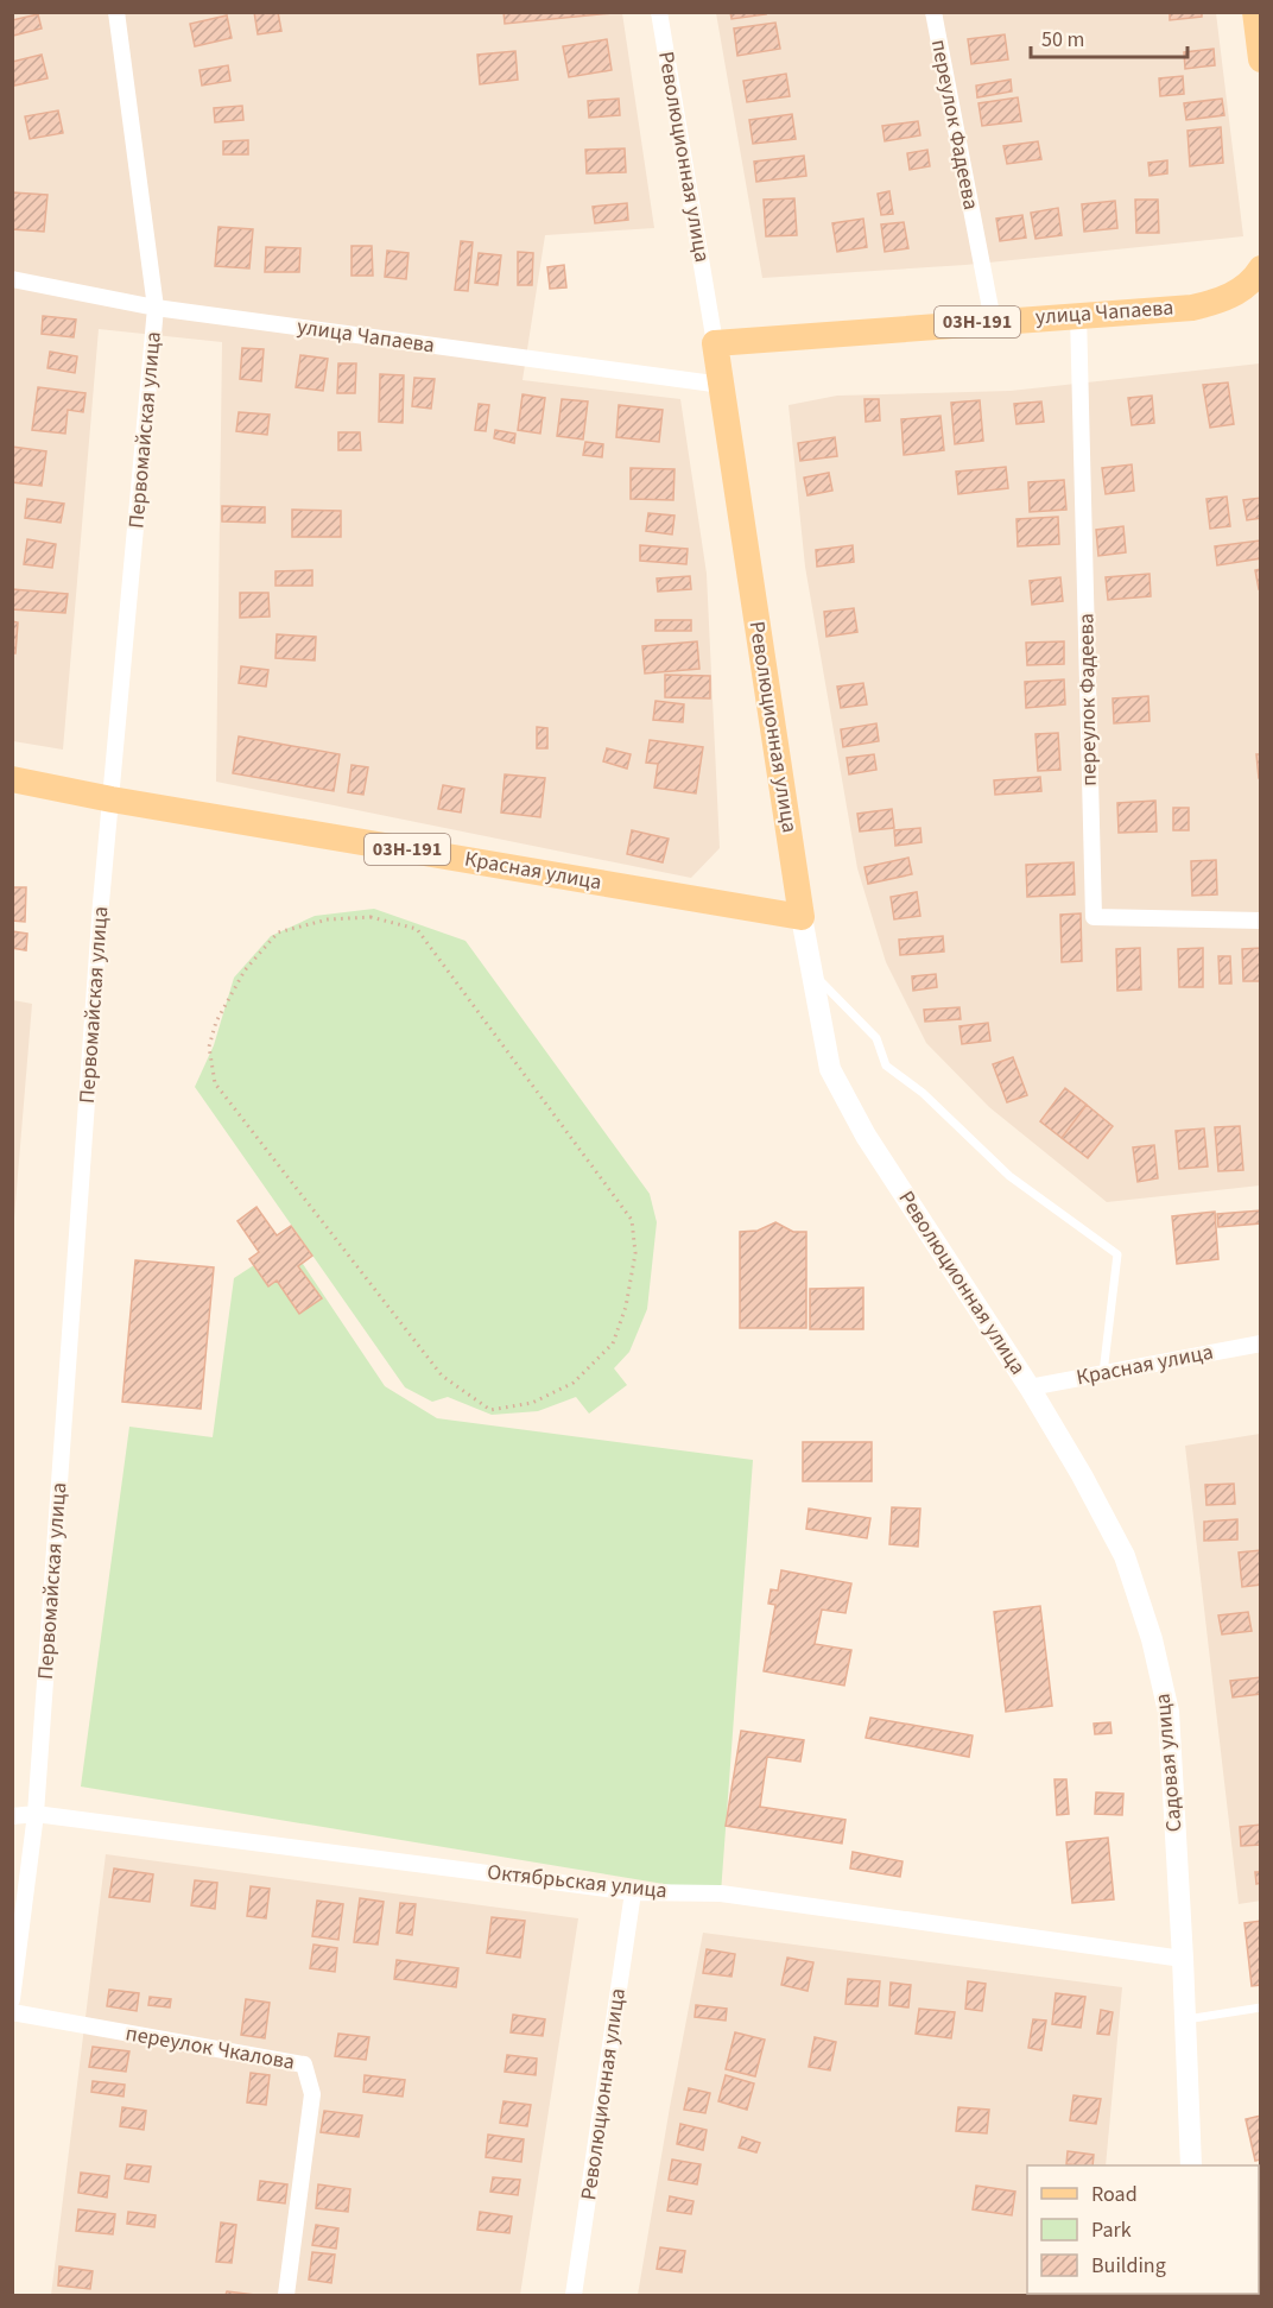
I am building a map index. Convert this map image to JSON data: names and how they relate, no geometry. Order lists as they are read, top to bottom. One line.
{"streets":{"main road":["Революционная улица","улица Чапаева","03Н-191","Красная улица"],"street":["переулок Фадеева","Первомайская улица","Садовая улица","Октябрьская улица","переулок Чкалова"]},"crossings":[["переулок Фадеева","улица Чапаева"],["Революционная улица","улица Чапаева"],["Революционная улица","Красная улица"],["Революционная улица","Садовая улица"],["Революционная улица","Октябрьская улица"],["улица Чапаева","Первомайская улица"],["Первомайская улица","Красная улица"],["Первомайская улица","Октябрьская улица"],["Красная улица","Садовая улица"],["Садовая улица","Октябрьская улица"]],"legend":["Road","Park","Building"],"scale_bar":"50 m"}
